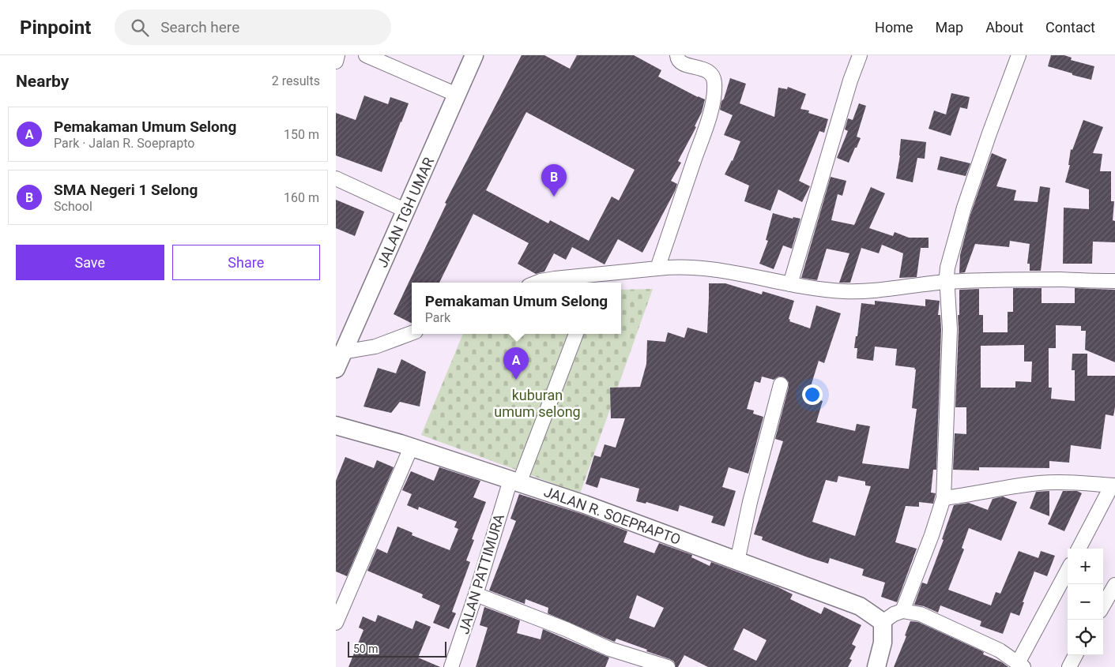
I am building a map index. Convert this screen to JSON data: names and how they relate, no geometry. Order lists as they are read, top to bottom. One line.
{"streets":{"main road":["JALAN TGH UMAR","JALAN R. SOEPRAPTO"],"street":["JALAN PATTIMURA"]},"crossings":[["JALAN R. SOEPRAPTO","JALAN PATTIMURA"]],"parks":["kuburan umum selong"],"scale_bar":"50 m","page":{"header":"Pinpoint","search":"Search here","nav":["Home","Map","About","Contact"],"heading":["Nearby","2 results"],"list":[{"mark":"A","name":"Pemakaman Umum Selong","note":"Park · Jalan R. Soeprapto","value":"150 m"},{"mark":"B","name":"SMA Negeri 1 Selong","note":"School","value":"160 m"}],"pins":["B","A"],"buttons":["Save","Share"],"popup":["Pemakaman Umum Selong","Park"],"map_buttons":["+","−"],"scale":"50 m"}}
